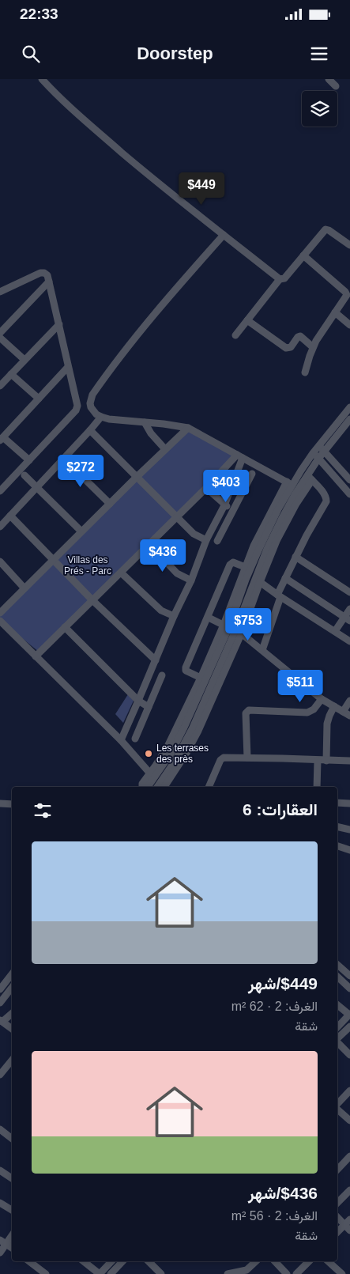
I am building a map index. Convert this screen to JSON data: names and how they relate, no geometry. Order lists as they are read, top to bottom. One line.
{"parks":["Villas des Prés - Parc"],"places":["Les terrases des près"],"page":{"status":"22:33","header":"Doorstep","price":["$449","$272","$403","$436","$753","$511"],"heading":"العقارات: 6","list":[{"name":"$449/شهر","note":"الغرف: 2 · 62 m² · شقة"},{"name":"$436/شهر","note":"الغرف: 2 · 56 m² · شقة"}]}}
